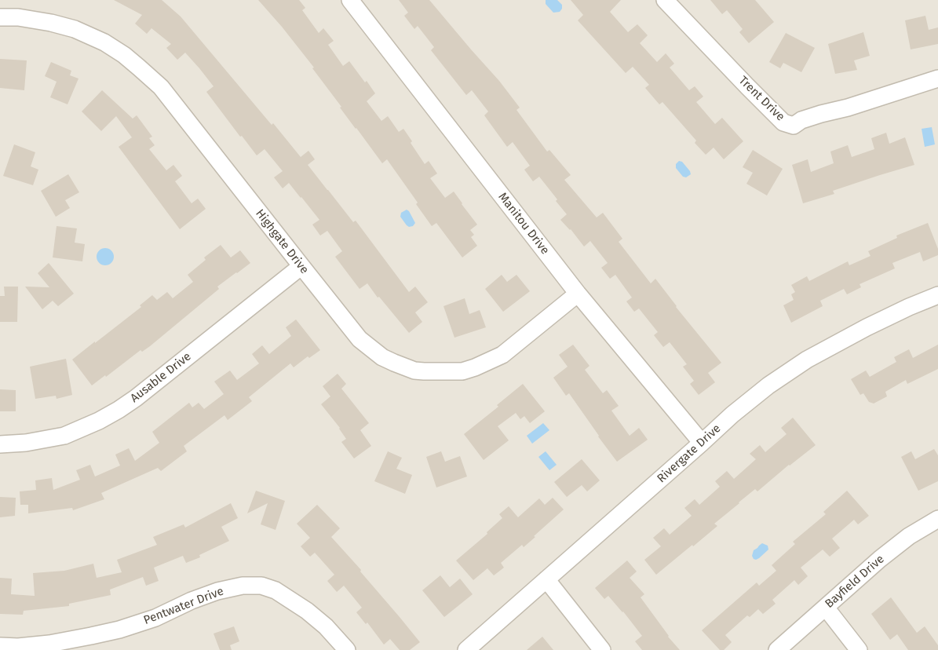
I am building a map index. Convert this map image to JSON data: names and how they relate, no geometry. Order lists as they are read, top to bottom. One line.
{"streets":{"street":["Trent Drive","Manitou Drive","Highgate Drive","Ausable Drive","Rivergate Drive","Bayfield Drive","Pentwater Drive"]},"crossings":[["Manitou Drive","Highgate Drive"],["Manitou Drive","Rivergate Drive"],["Highgate Drive","Ausable Drive"]]}
